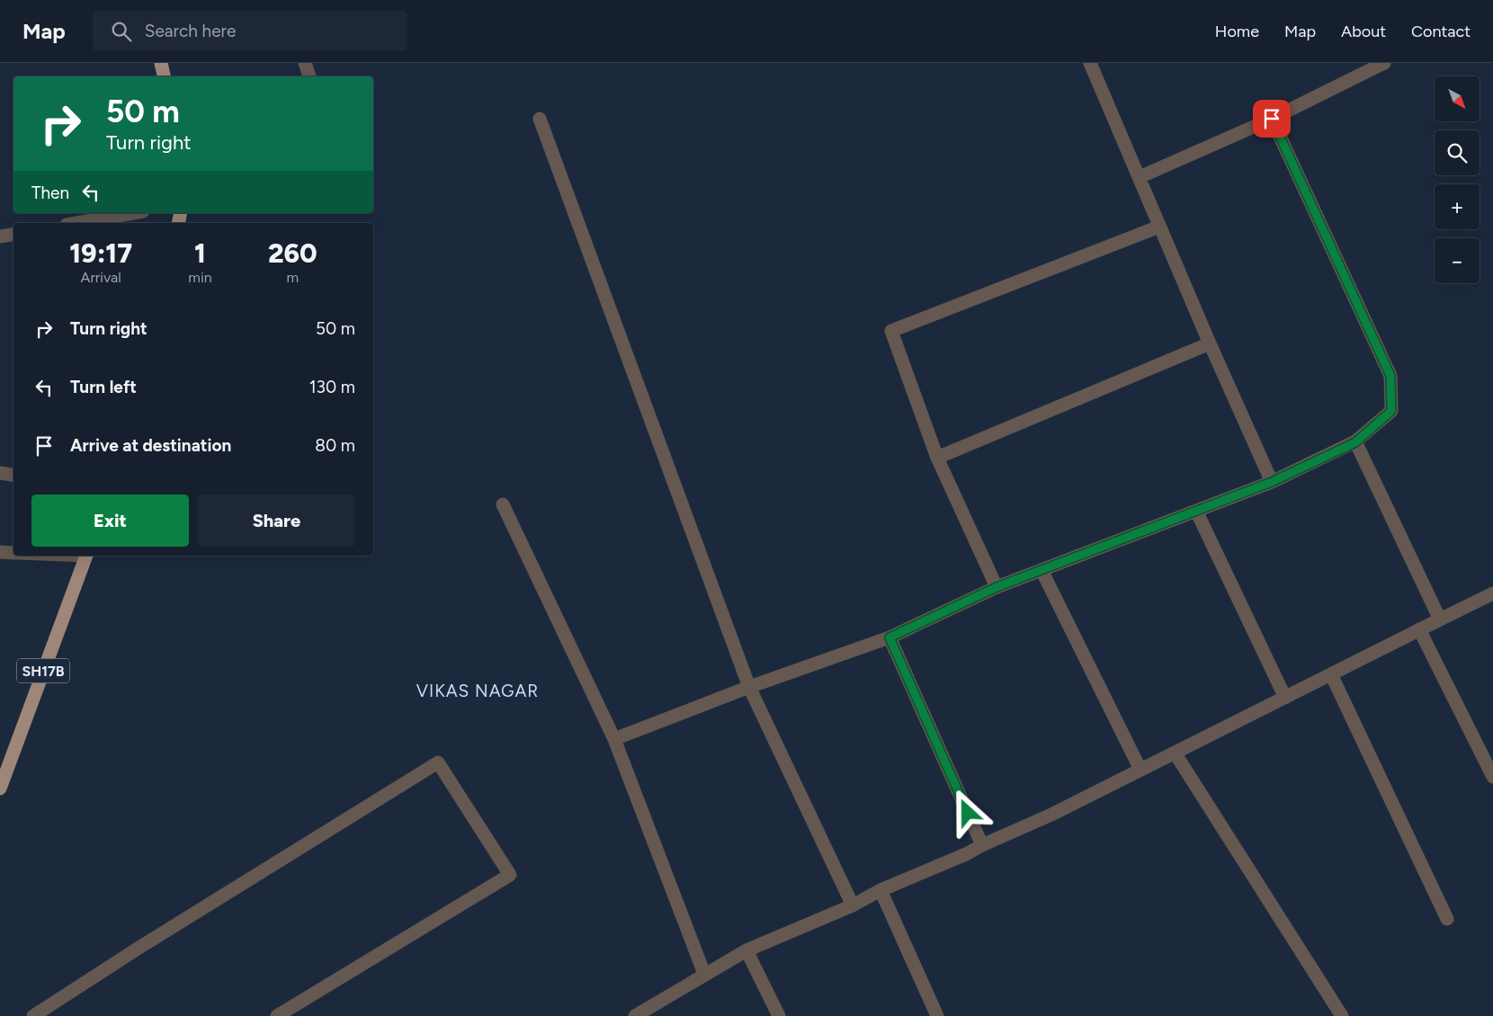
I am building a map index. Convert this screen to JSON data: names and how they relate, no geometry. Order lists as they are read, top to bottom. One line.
{"streets":{"main road":["SH17B"]},"districts":["VIKAS NAGAR"],"north":"bottom right","page":{"header":"Map","search":"Search here","nav":["Home","Map","About","Contact"],"map_buttons":["+","−"],"turn":["50 m","Turn right"],"then":"Then","eta":["19:17","Arrival","1","min","260","m"],"list":[{"name":"Turn right","value":"50 m"},{"name":"Turn left","value":"130 m"},{"name":"Arrive at destination","value":"80 m"}],"buttons":["Exit","Share"]}}
